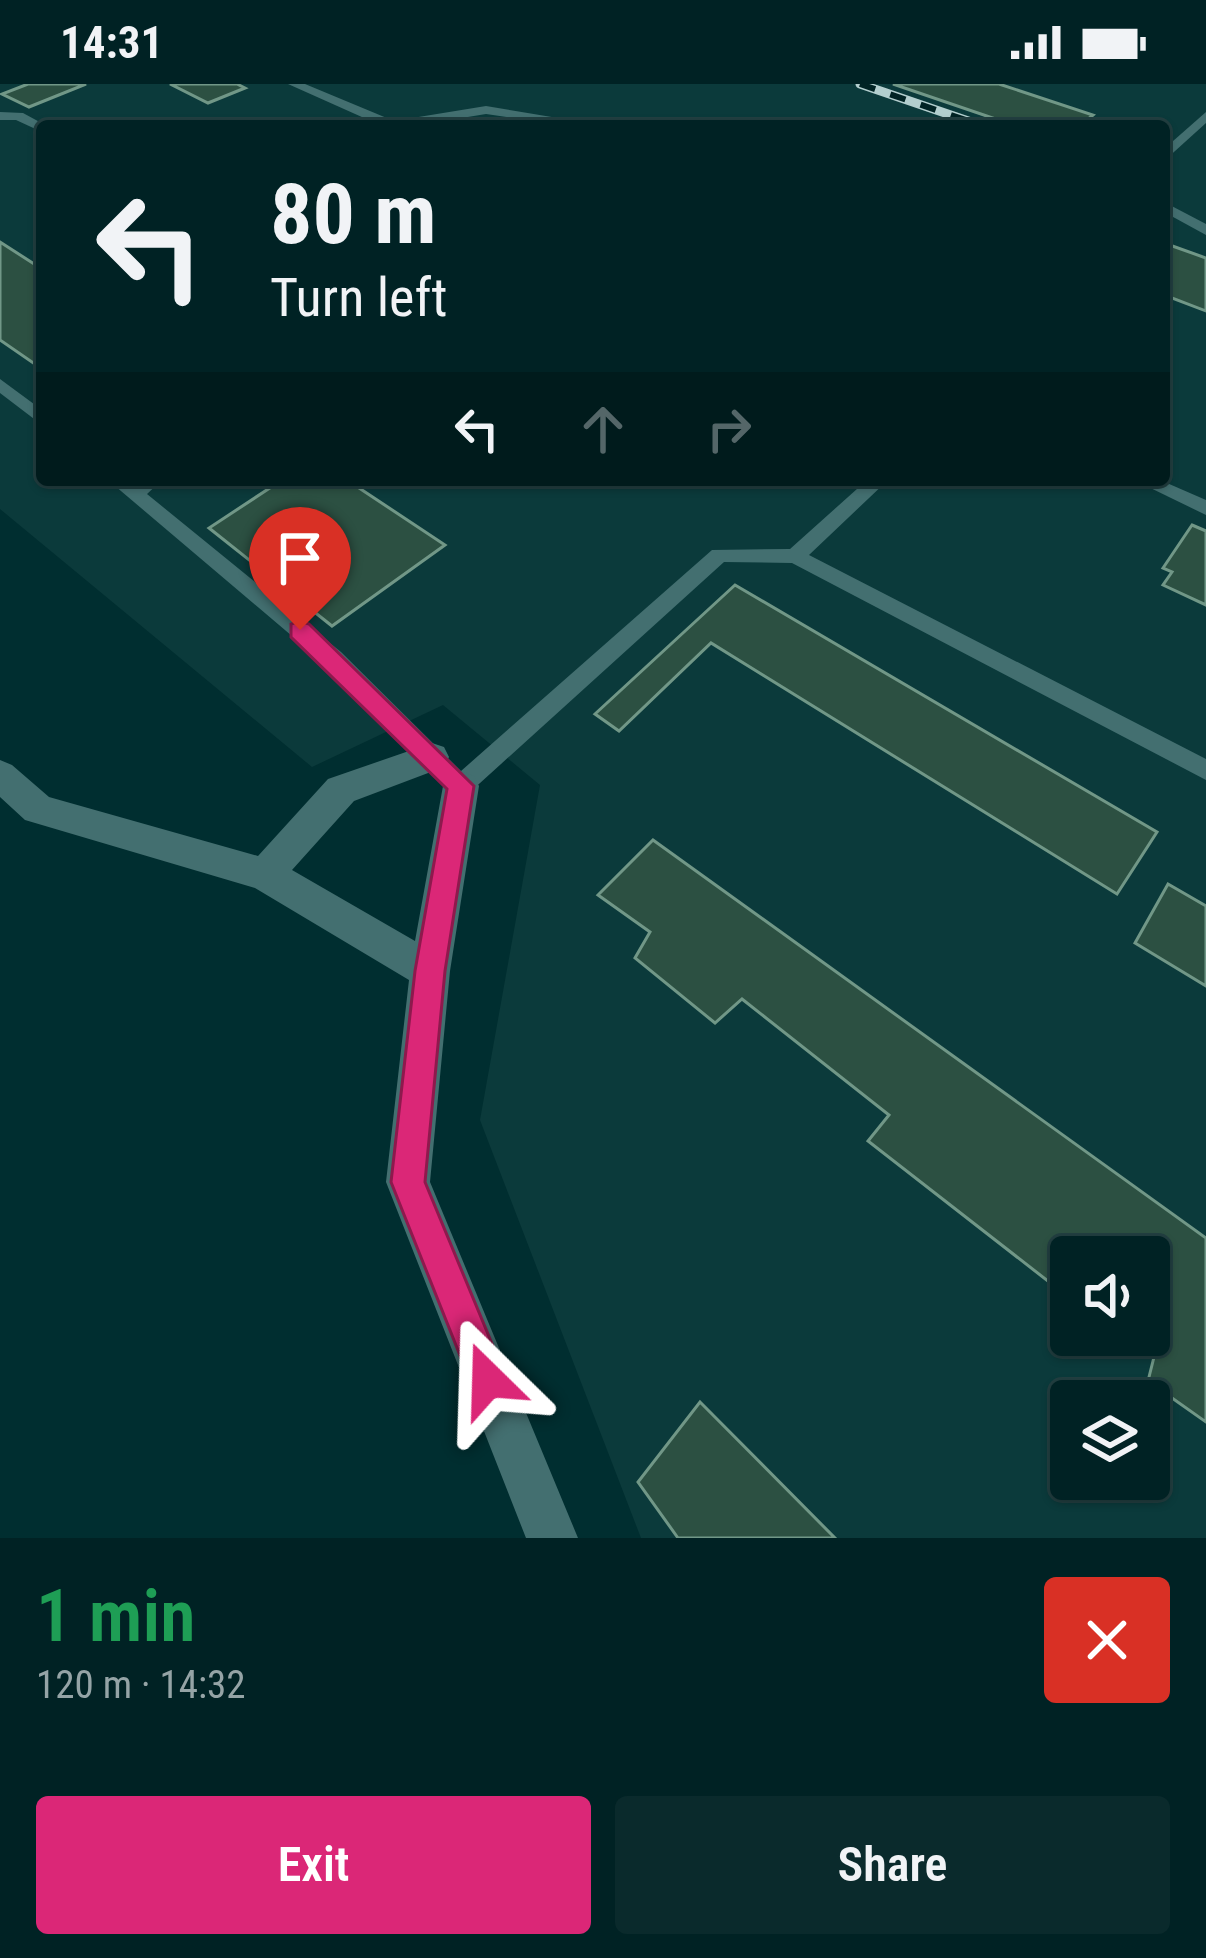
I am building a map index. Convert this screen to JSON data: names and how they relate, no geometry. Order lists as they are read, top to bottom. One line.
{"page":{"status":"14:31","turn":["80 m","Turn left"],"heading":["1 min","120 m · 14:32"],"buttons":["Exit","Share"]}}
